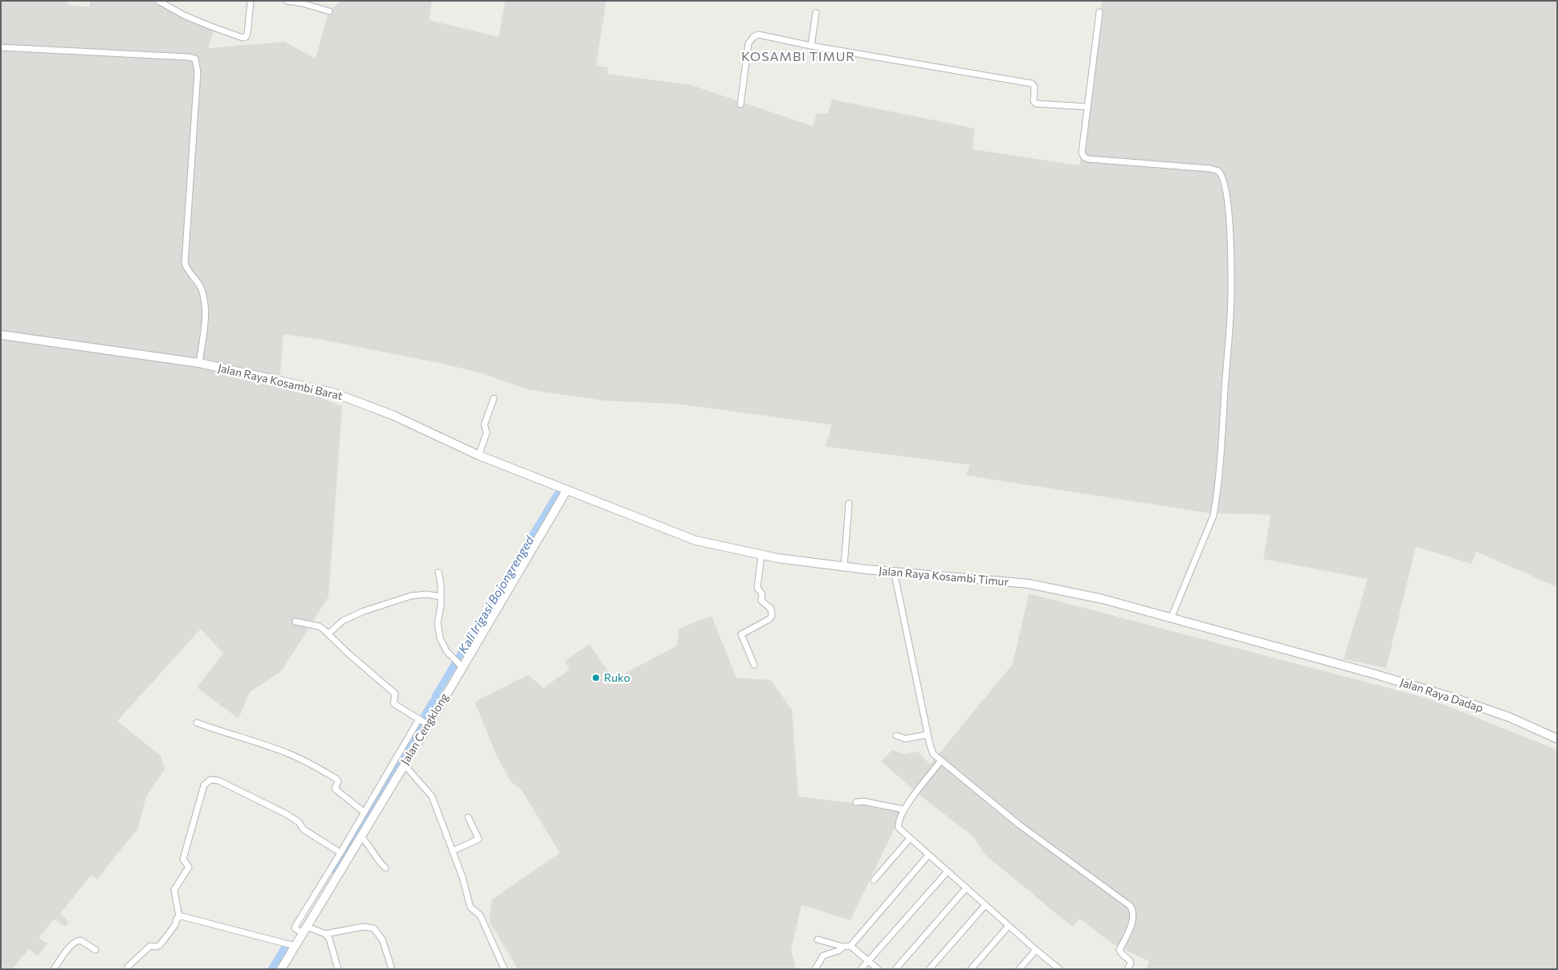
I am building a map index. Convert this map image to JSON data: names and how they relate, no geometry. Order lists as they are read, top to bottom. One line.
{"streets":{"main road":["Jalan Raya Kosambi Barat","Jalan Raya Kosambi Timur","Jalan Raya Dadap","Jalan Cengklong"]},"crossings":[["Jalan Raya Kosambi Barat","Jalan Raya Kosambi Timur"],["Jalan Raya Kosambi Barat","Jalan Cengklong"],["Jalan Raya Kosambi Timur","Jalan Raya Dadap"],["Jalan Raya Kosambi Timur","Jalan Cengklong"]],"districts":["KOSAMBI TIMUR"],"water":["Kali Irigasi Bojongrenged"],"places":["Ruko"]}
